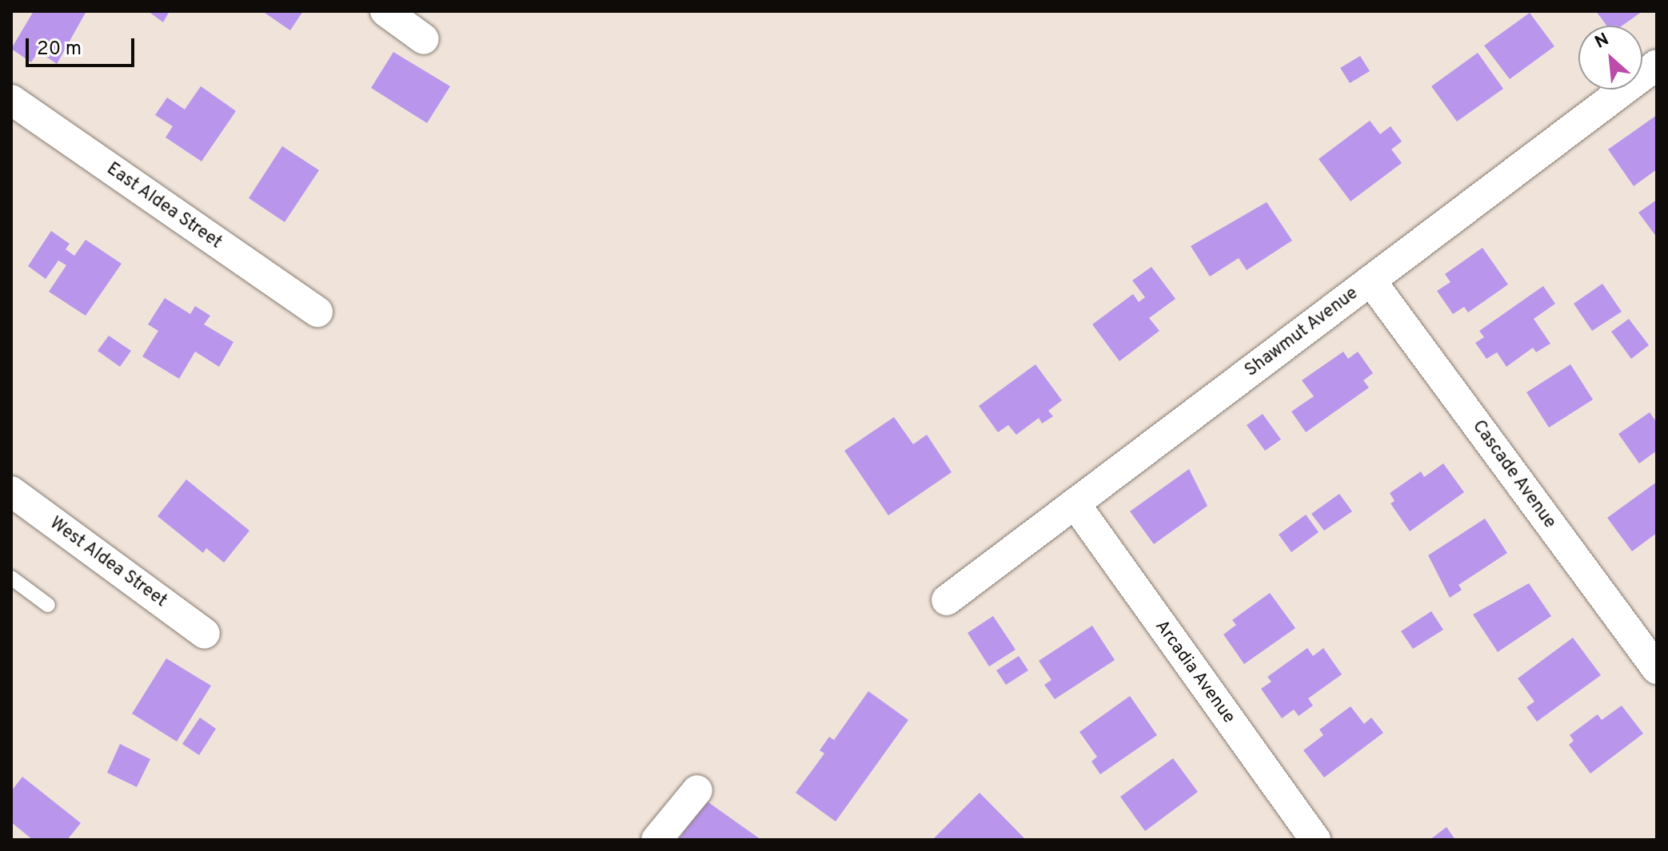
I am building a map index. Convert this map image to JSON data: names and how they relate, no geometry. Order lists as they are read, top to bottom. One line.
{"streets":{"street":["East Aldea Street","Shawmut Avenue","Cascade Avenue","West Aldea Street","Arcadia Avenue"]},"crossings":[["Shawmut Avenue","Cascade Avenue"],["Shawmut Avenue","Arcadia Avenue"]],"scale_bar":"20 m","north":"top left"}
